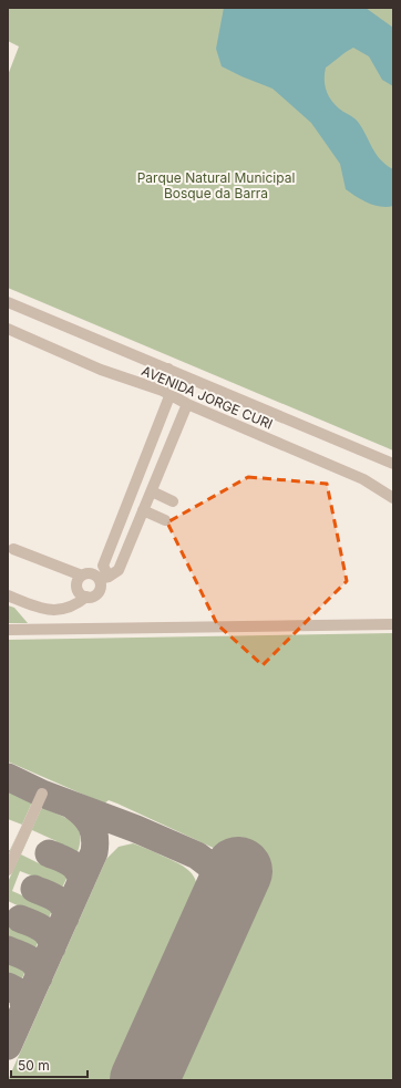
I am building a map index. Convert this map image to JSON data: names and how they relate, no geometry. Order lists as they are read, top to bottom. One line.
{"streets":{"street":["AVENIDA JORGE CURI"]},"parks":["Parque Natural Municipal Bosque da Barra"],"scale_bar":"50 m"}
